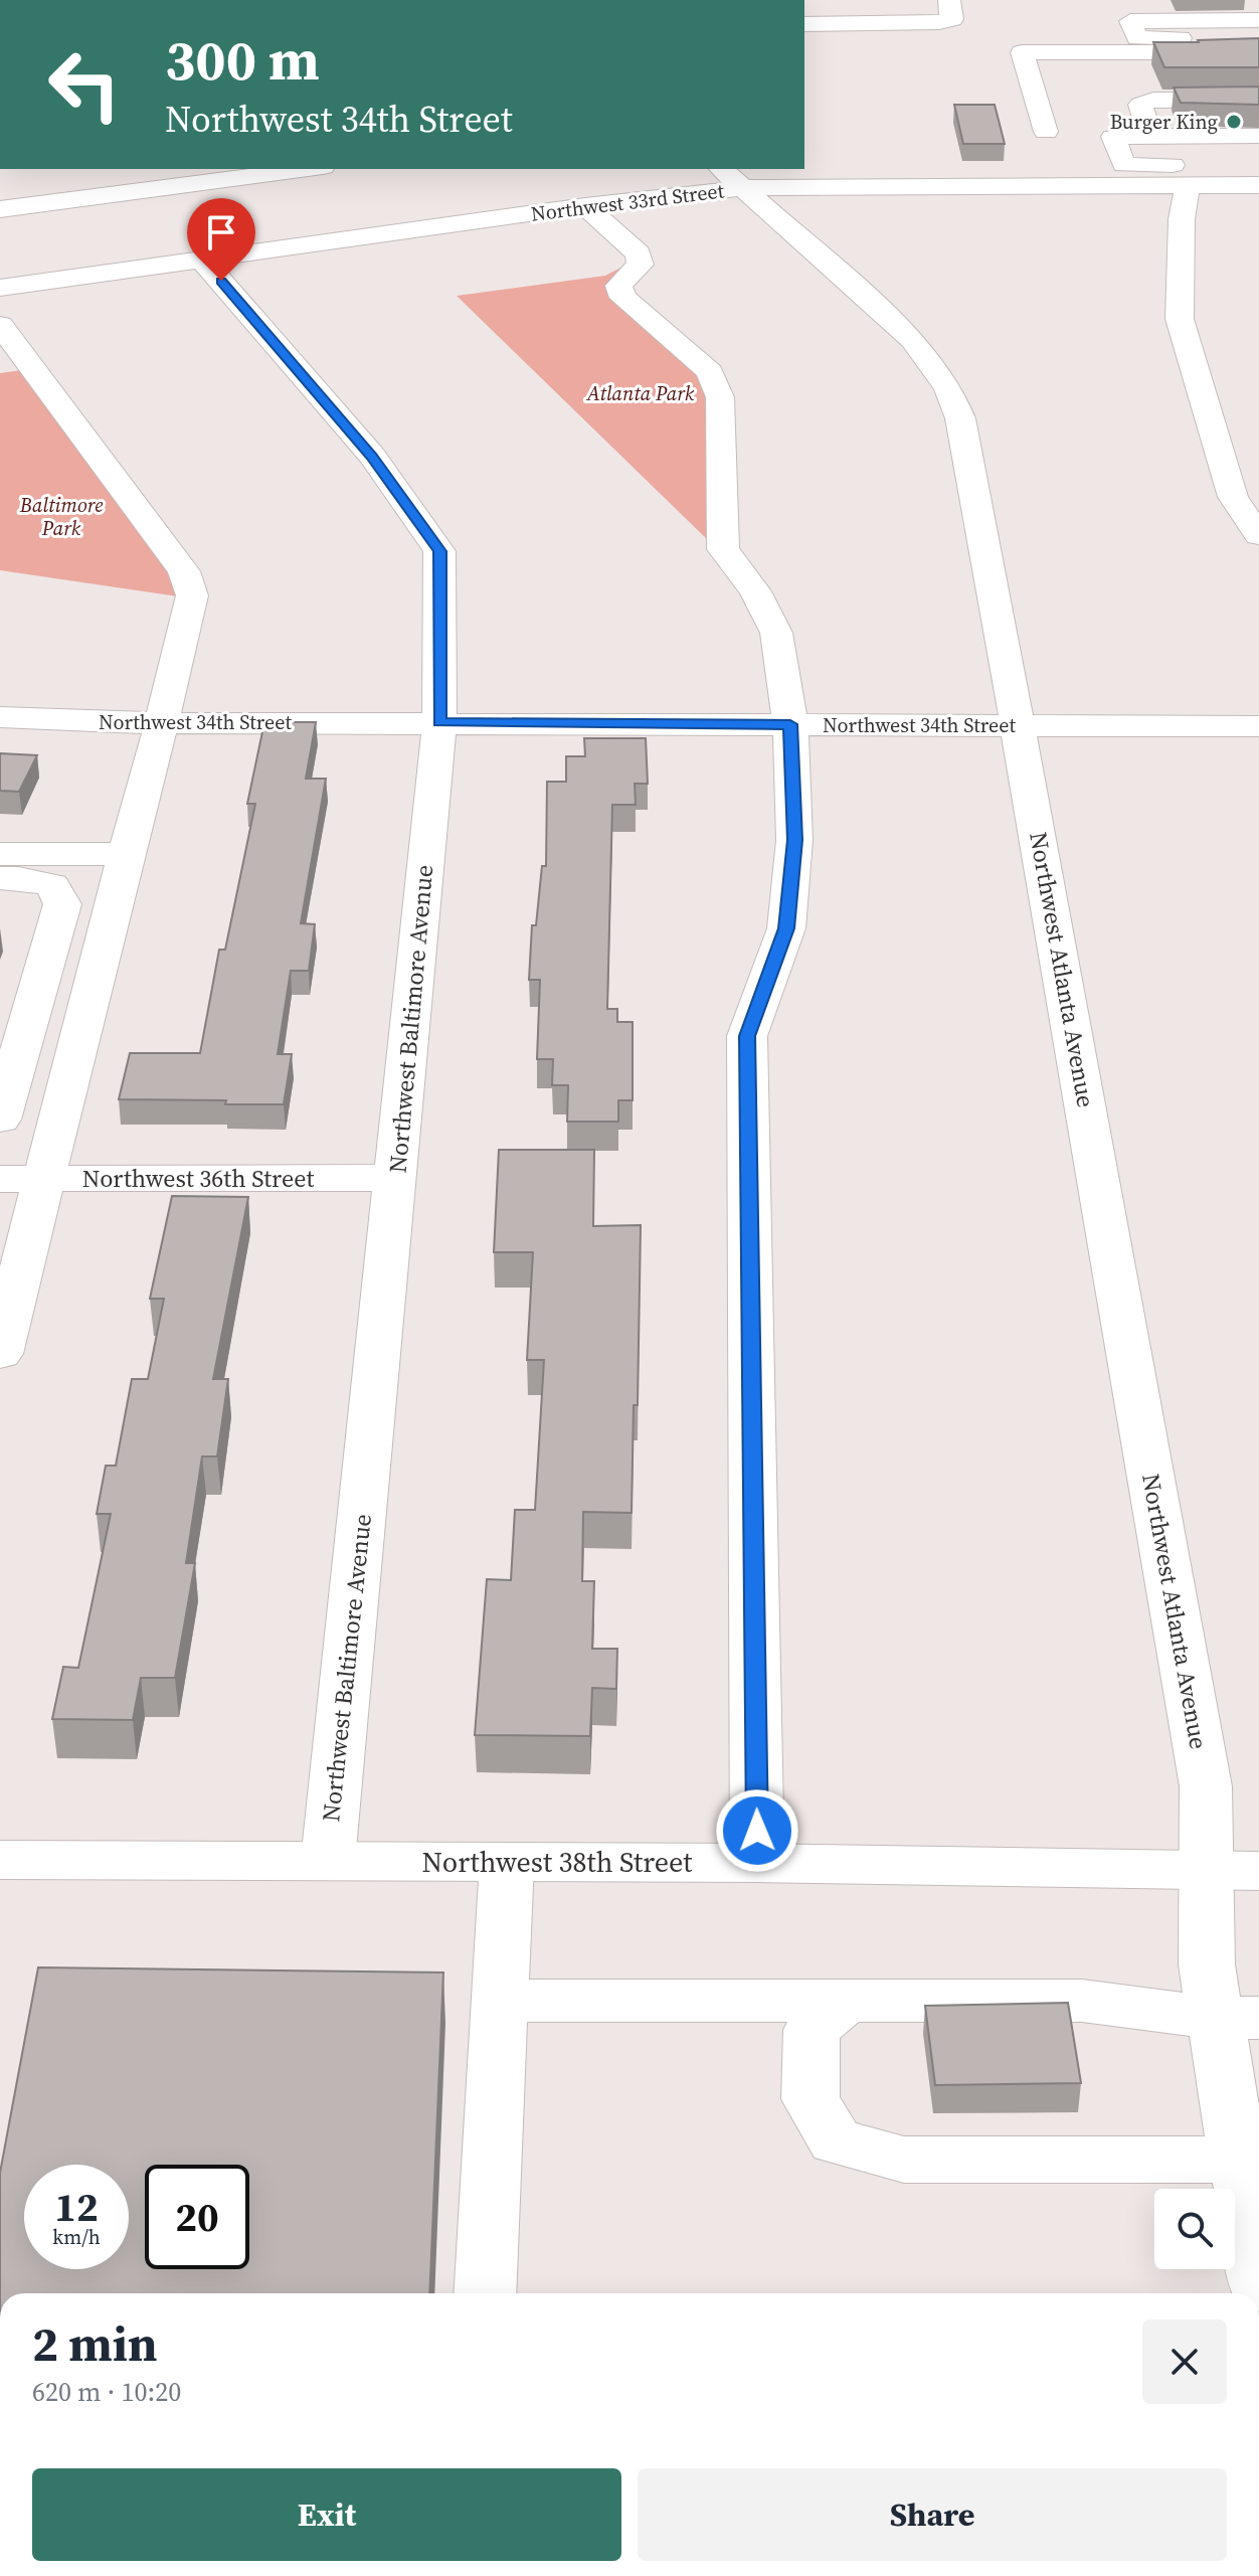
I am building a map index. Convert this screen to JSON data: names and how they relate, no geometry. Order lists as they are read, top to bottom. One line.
{"streets":{"street":["Northwest 33rd Street","Northwest 34th Street","Northwest Atlanta Avenue","Northwest Baltimore Avenue","Northwest 36th Street","Northwest 38th Street"]},"crossings":[["Northwest 33rd Street","Northwest Atlanta Avenue"],["Northwest 33rd Street","Northwest Baltimore Avenue"],["Northwest 34th Street","Northwest Atlanta Avenue"],["Northwest 34th Street","Northwest Baltimore Avenue"],["Northwest Atlanta Avenue","Northwest 38th Street"],["Northwest Baltimore Avenue","Northwest 36th Street"],["Northwest Baltimore Avenue","Northwest 38th Street"]],"parks":["Atlanta Park","Baltimore Park"],"places":["Burger King"],"page":{"turn":["300 m","Northwest 34th Street"],"speed":"12 km/h","limit":"20","heading":["2 min","620 m · 10:20"],"buttons":["Exit","Share"]}}
